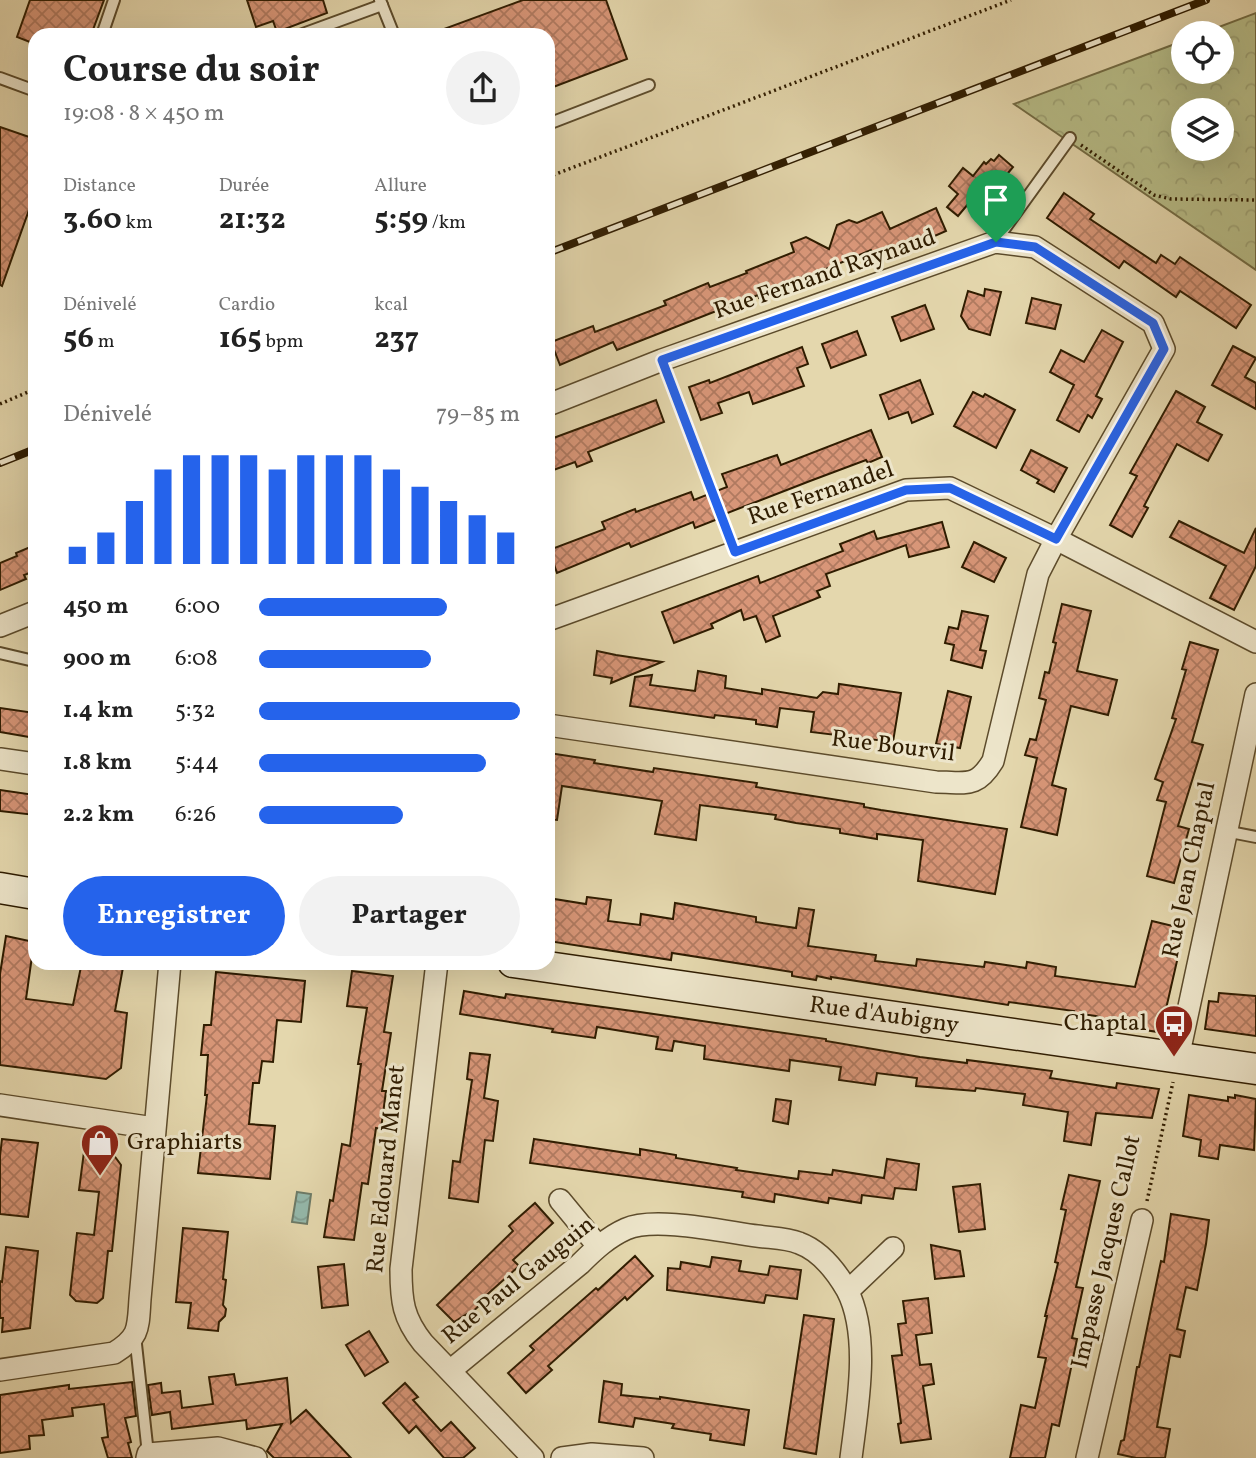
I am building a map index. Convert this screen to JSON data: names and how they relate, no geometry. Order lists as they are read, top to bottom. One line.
{"streets":{"main road":["Rue d'Aubigny"],"street":["Rue Fernand Raynaud","Rue Fernandel","Rue Bourvil","Rue Jean Chaptal","Rue Edouard Manet","Impasse Jacques Callot","Rue Paul Gauguin"]},"crossings":[["Rue Fernand Raynaud","Rue Fernandel"],["Rue Fernand Raynaud","Rue Bourvil"],["Rue Fernandel","Rue Bourvil"],["Rue Jean Chaptal","Rue d'Aubigny"],["Rue Jean Chaptal","Impasse Jacques Callot"],["Rue d'Aubigny","Impasse Jacques Callot"],["Rue Edouard Manet","Rue Paul Gauguin"]],"places":{"bus stop":["Chaptal"],"shop":["Graphiarts"]},"page":{"heading":["Course du soir","19:08 · 8 × 450 m"],"stats":[["Distance","3.60 km"],["Durée","21:32"],["Allure","5:59 /km"],["Dénivelé","56 m"],["Cardio","165 bpm"],["kcal","237"]],"chart":["Dénivelé","79–85 m"],"list":[{"name":"450 m","note":"6:00"},{"name":"900 m","note":"6:08"},{"name":"1.4 km","note":"5:32"},{"name":"1.8 km","note":"5:44"},{"name":"2.2 km","note":"6:26"}],"buttons":["Enregistrer","Partager"]}}
